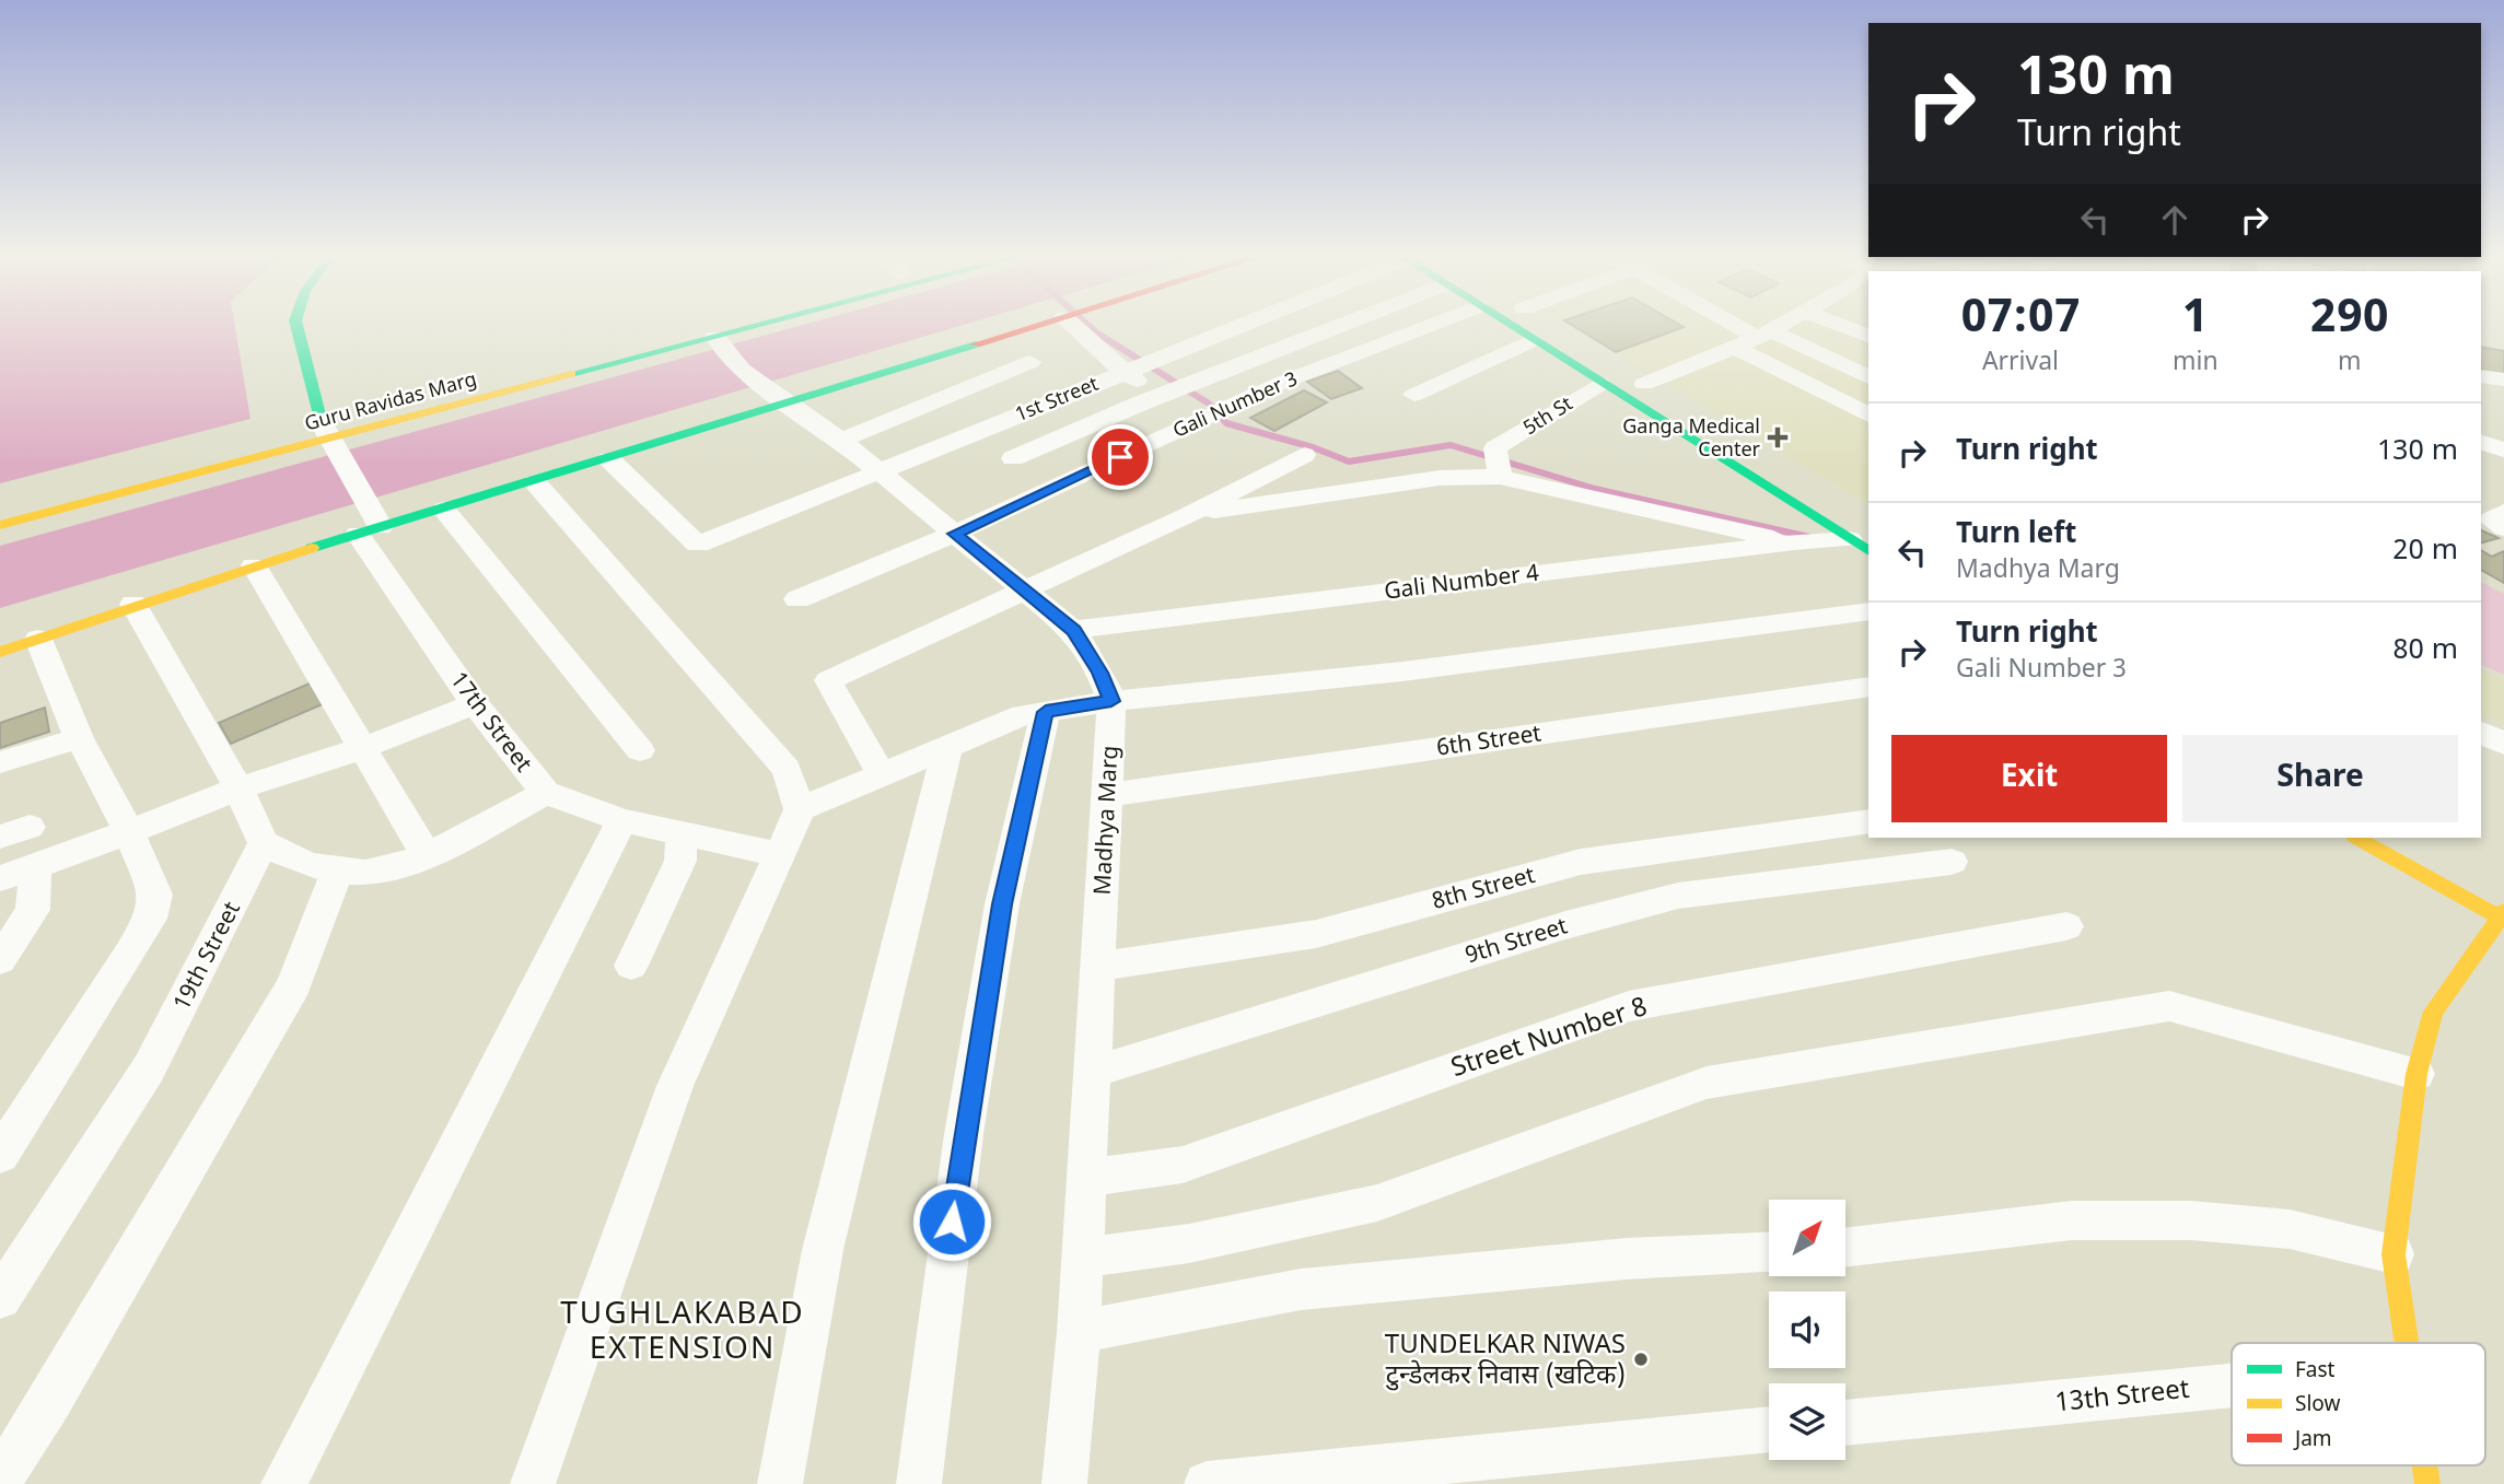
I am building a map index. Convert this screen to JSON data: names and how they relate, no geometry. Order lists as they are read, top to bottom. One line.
{"streets":{"main road":["Guru Ravidas Marg"],"street":["1st Street","Gali Number 3","5th St","Gali Number 4","17th Street","6th Street","Madhya Marg","8th Street","9th Street","19th Street","Street Number 8","13th Street"]},"crossings":[["1st Street","Madhya Marg"],["Guru Ravidas Marg","17th Street"],["Guru Ravidas Marg","Madhya Marg"],["Gali Number 3","Madhya Marg"],["Gali Number 4","Madhya Marg"],["6th Street","Madhya Marg"],["Madhya Marg","8th Street"],["Madhya Marg","9th Street"],["Madhya Marg","Street Number 8"]],"districts":["TUGHLAKABAD EXTENSION"],"places":{"health":["Ganga Medical Center"],"other":["TUNDELKAR NIWAS टुन्डेलकर निवास (खटिक)"]},"legend":["Fast","Slow","Jam"],"north":"top right","page":{"turn":["130 m","Turn right"],"eta":["07:07","Arrival","1","min","290","m"],"list":[{"name":"Turn right","value":"130 m"},{"name":"Turn left","note":"Madhya Marg","value":"20 m"},{"name":"Turn right","note":"Gali Number 3","value":"80 m"}],"buttons":["Exit","Share"]}}
